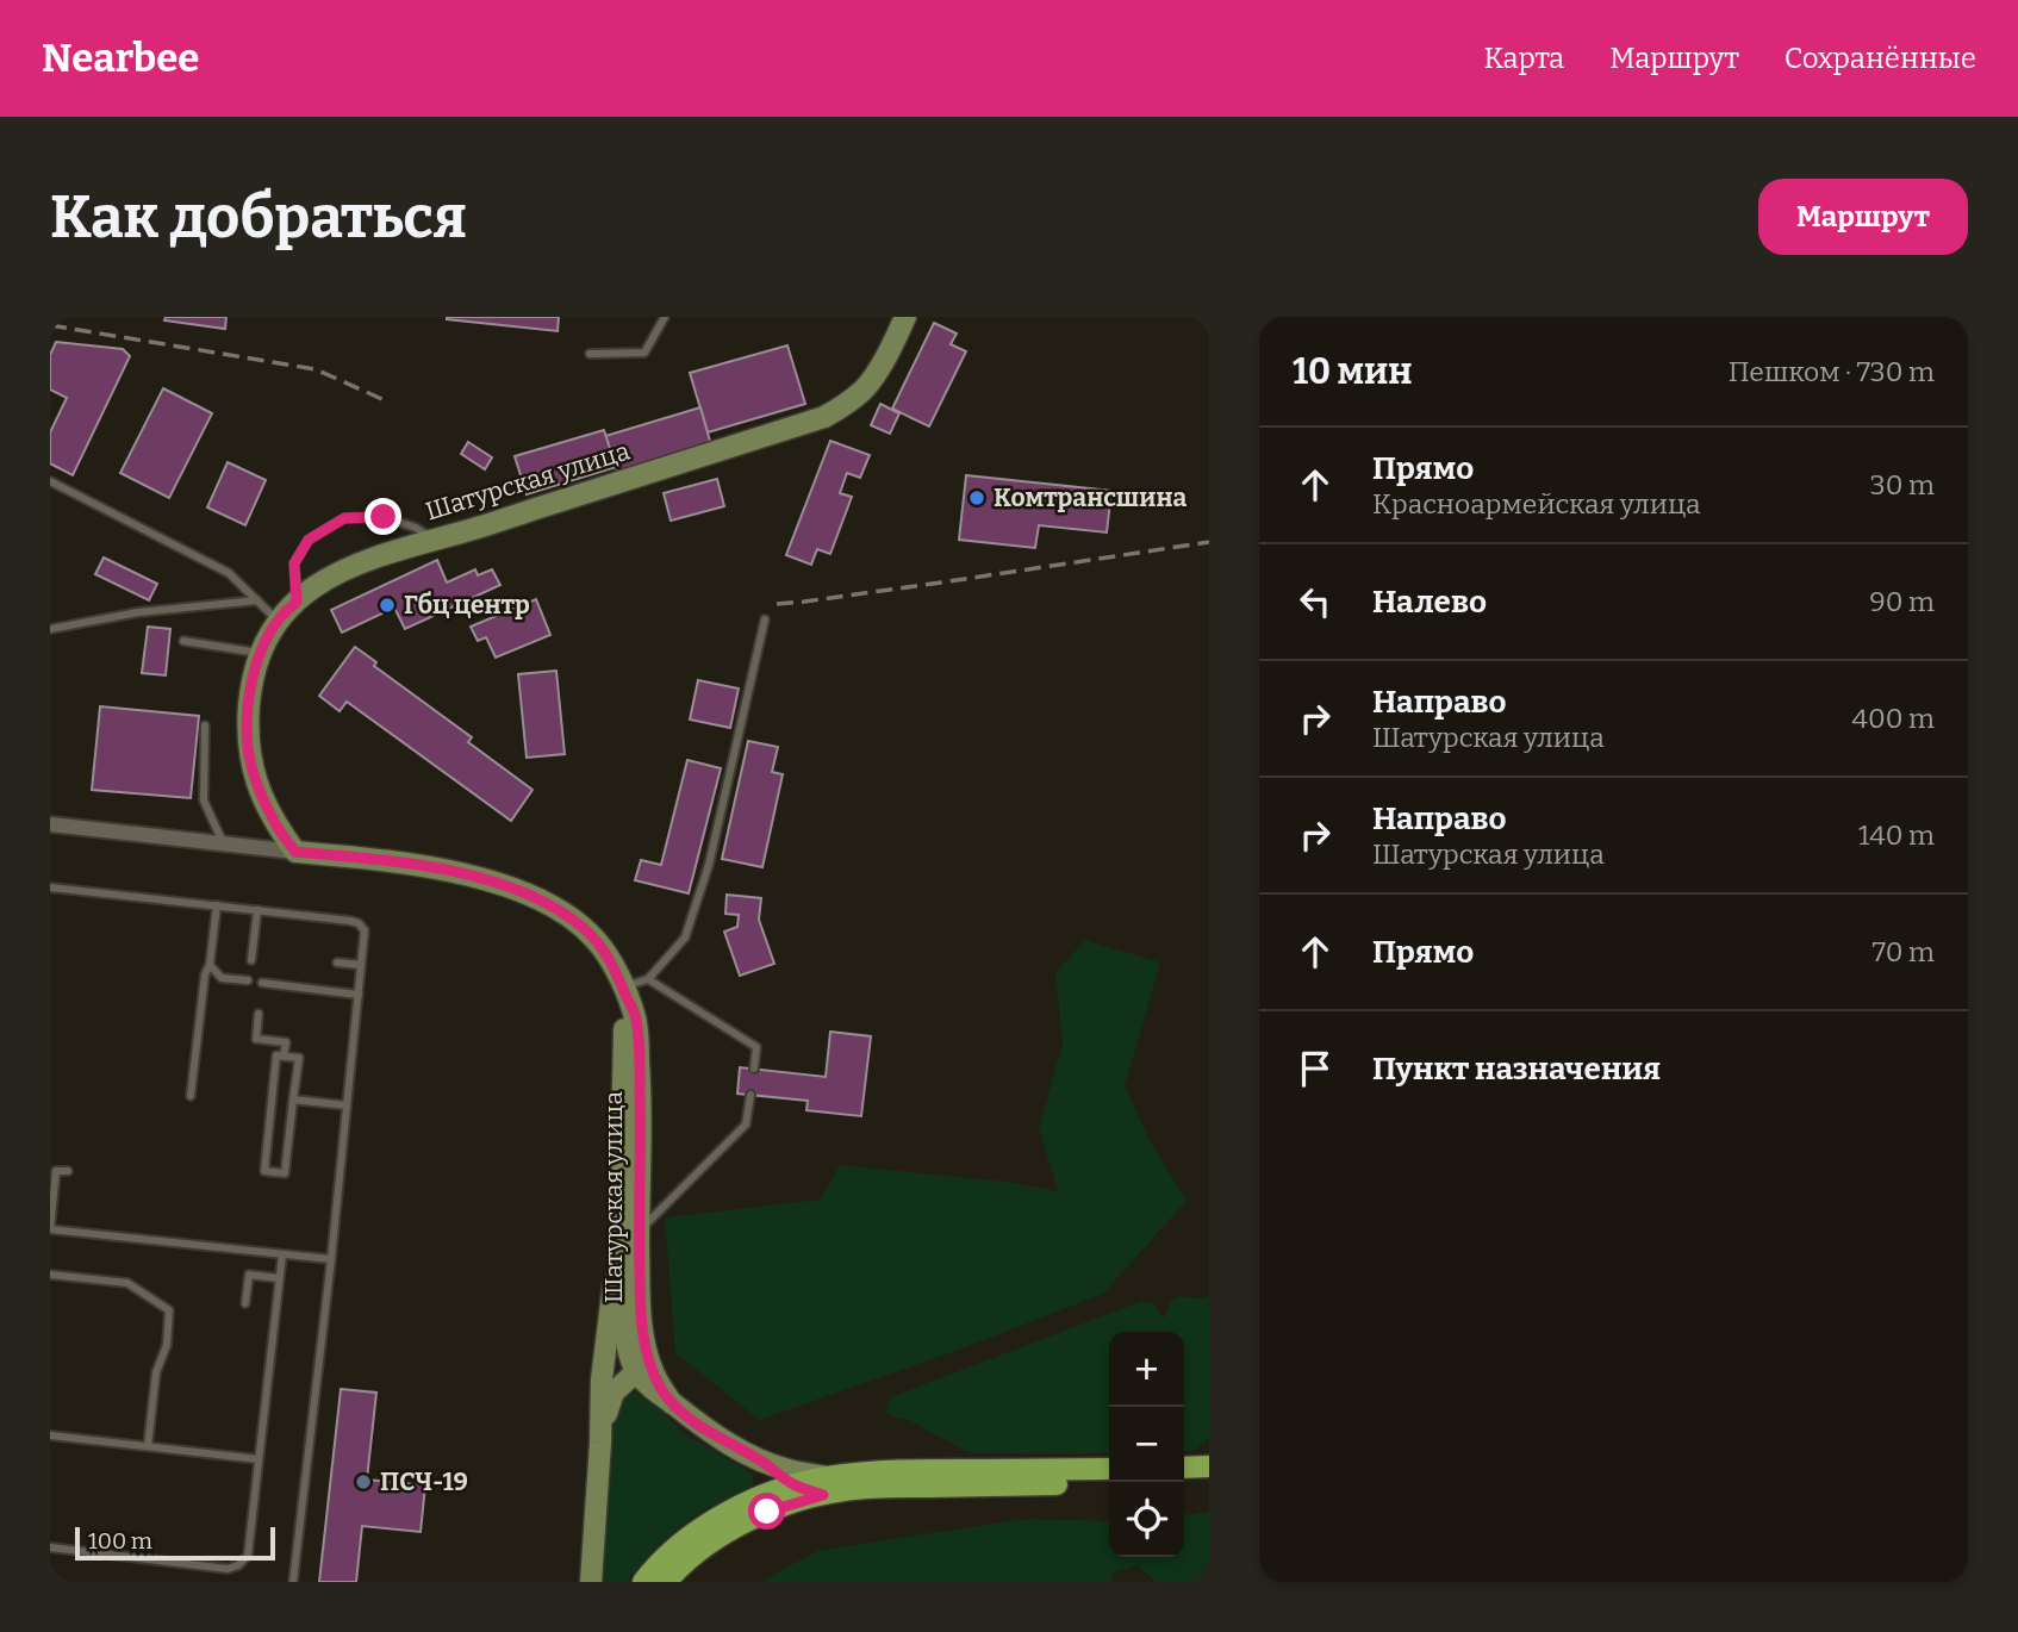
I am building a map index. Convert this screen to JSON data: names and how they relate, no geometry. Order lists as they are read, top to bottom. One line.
{"streets":{"main road":["Шатурская улица"]},"places":["Комтрансшина","Гбц центр","ПСЧ-19"],"scale_bar":"100 m","page":{"header":"Nearbee","nav":["Карта","Маршрут","Сохранённые"],"buttons":"Маршрут","title":"Как добраться","heading":["10 мин","Пешком · 730 m"],"list":[["Прямо","Красноармейская улица","30 m"],["Налево","90 m"],["Направо","Шатурская улица","400 m"],["Направо","Шатурская улица","140 m"],["Прямо","70 m"],"Пункт назначения"],"map_buttons":["+","−"],"scale":"100 m"}}
